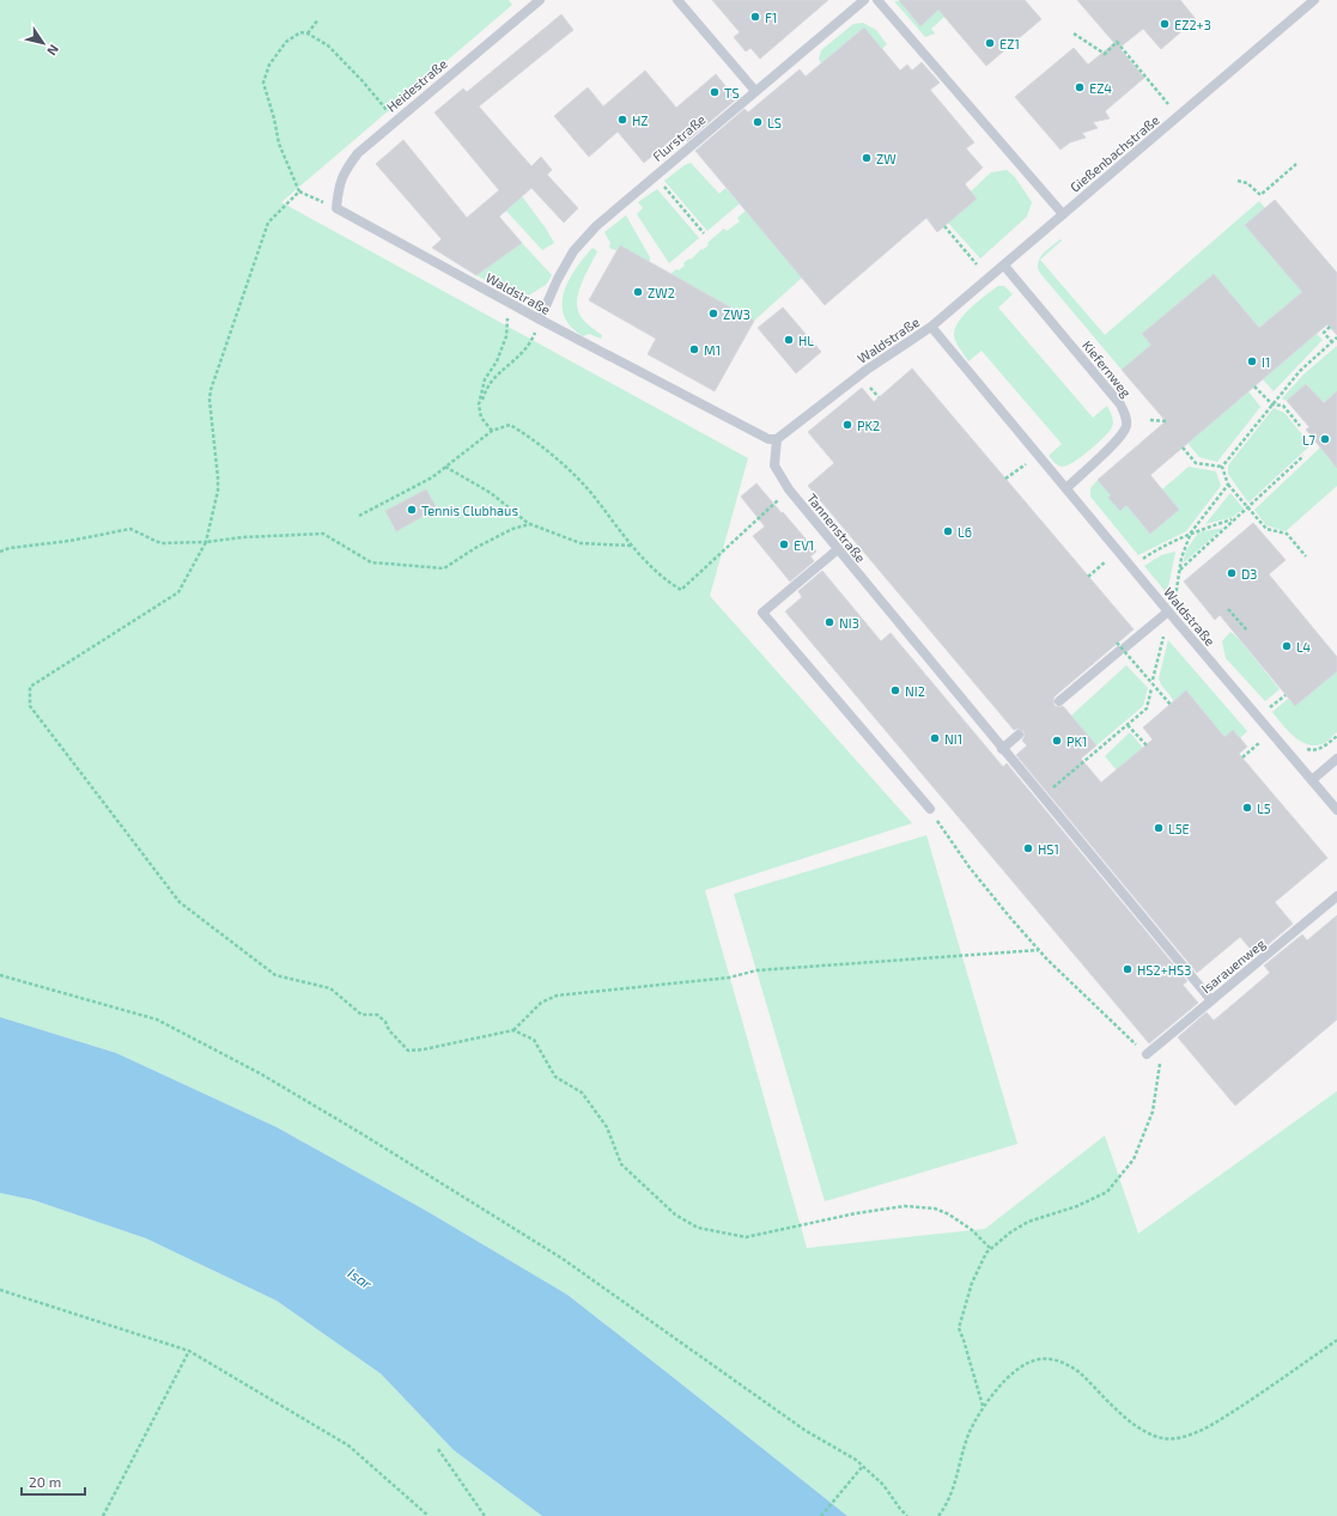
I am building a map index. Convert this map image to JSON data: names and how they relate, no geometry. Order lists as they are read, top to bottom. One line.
{"streets":{"lane":["Heidestraße","Flurstraße","Gießenbachstraße","Waldstraße","Kiefernweg","Tannenstraße","Isarauenweg"]},"crossings":[["Heidestraße","Waldstraße"],["Flurstraße","Waldstraße"],["Gießenbachstraße","Waldstraße"],["Gießenbachstraße","Kiefernweg"],["Waldstraße","Kiefernweg"],["Waldstraße","Tannenstraße"],["Tannenstraße","Isarauenweg"]],"water":["Isar"],"places":["F1","EZ2+3","EZ1","EZ4","TS","HZ","LS","ZW","ZW2","ZW3","HL","M1","I1","PK2","L7","Tennis Clubhaus","L6","EV1","D3","NI3","L4","NI2","NI1","PK1","L5","L5E","HS1","HS2+HS3"],"scale_bar":"20 m","north":"bottom right"}
